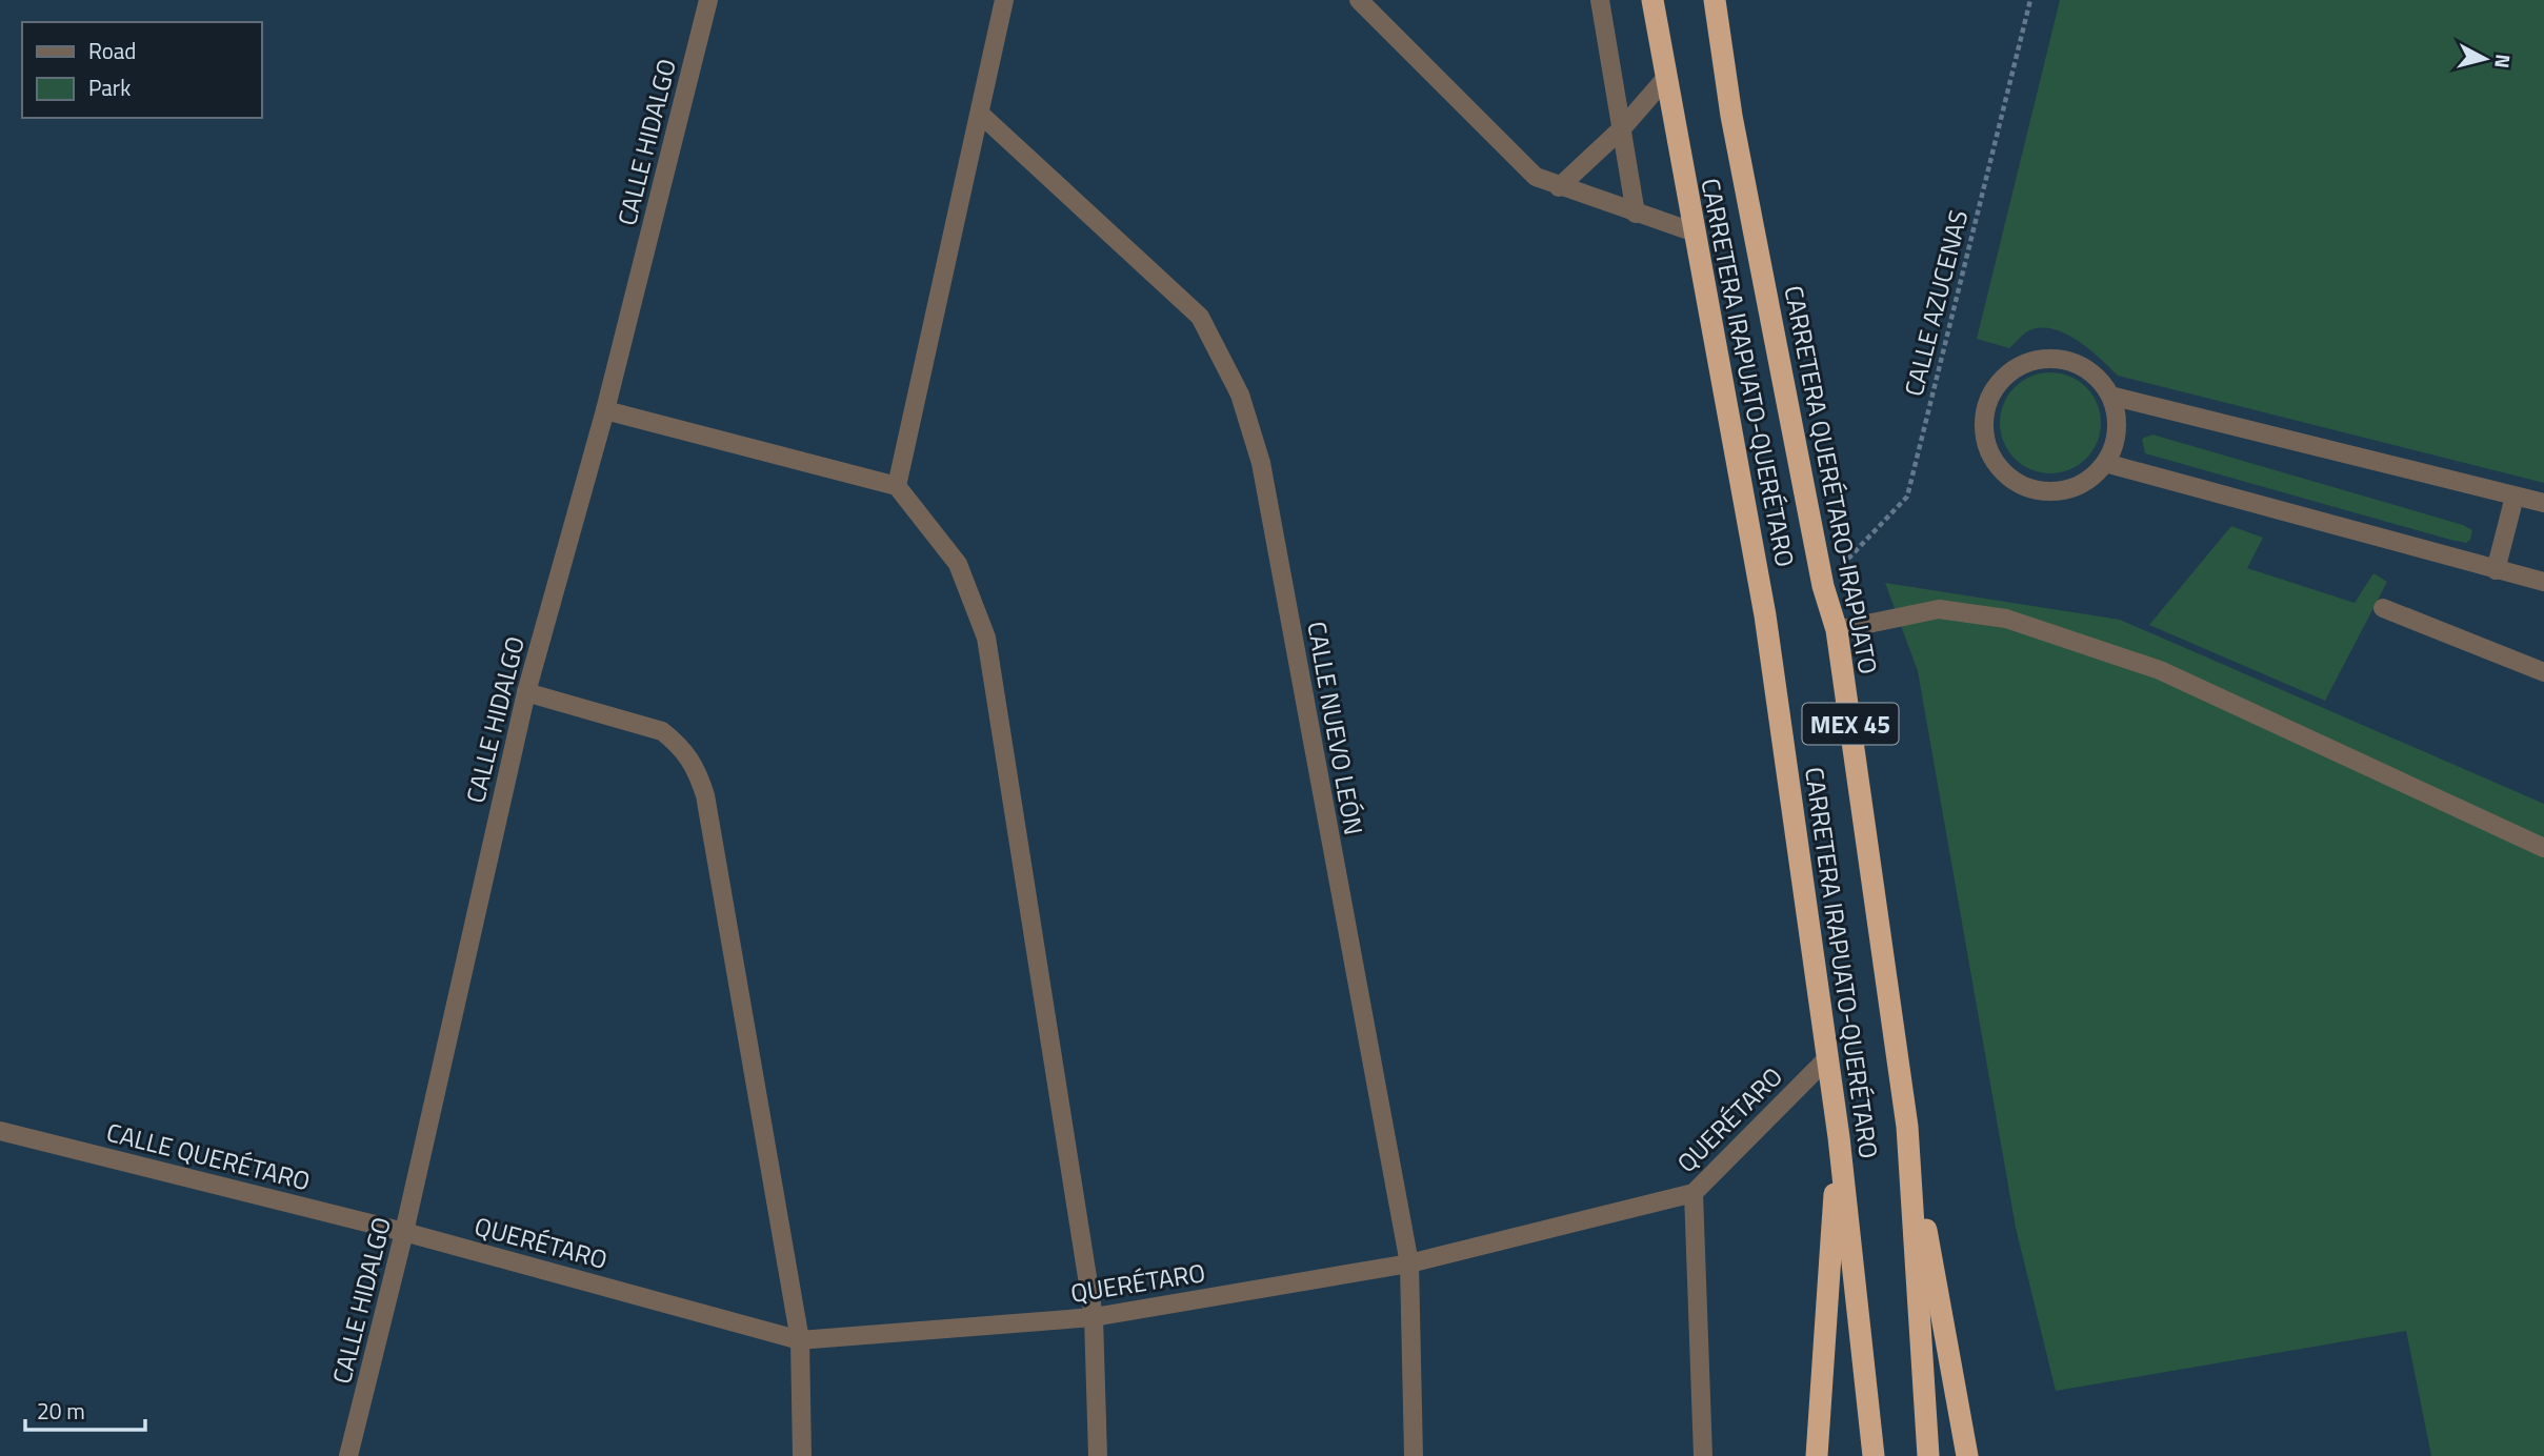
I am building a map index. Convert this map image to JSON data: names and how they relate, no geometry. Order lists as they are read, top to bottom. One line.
{"streets":{"highway":["CARRETERA IRAPUATO-QUERÉTARO","CARRETERA QUERÉTARO-IRAPUATO","MEX 45"],"street":["CALLE HIDALGO","CALLE NUEVO LEÓN","QUERÉTARO","CALLE QUERÉTARO"],"path":["CALLE AZUCENAS"]},"crossings":[["CALLE HIDALGO","QUERÉTARO"],["CALLE HIDALGO","CALLE QUERÉTARO"],["CALLE AZUCENAS","CARRETERA QUERÉTARO-IRAPUATO"],["CARRETERA IRAPUATO-QUERÉTARO","QUERÉTARO"],["CALLE NUEVO LEÓN","QUERÉTARO"],["QUERÉTARO","CALLE QUERÉTARO"]],"legend":["Road","Park"],"scale_bar":"20 m","north":"right"}
